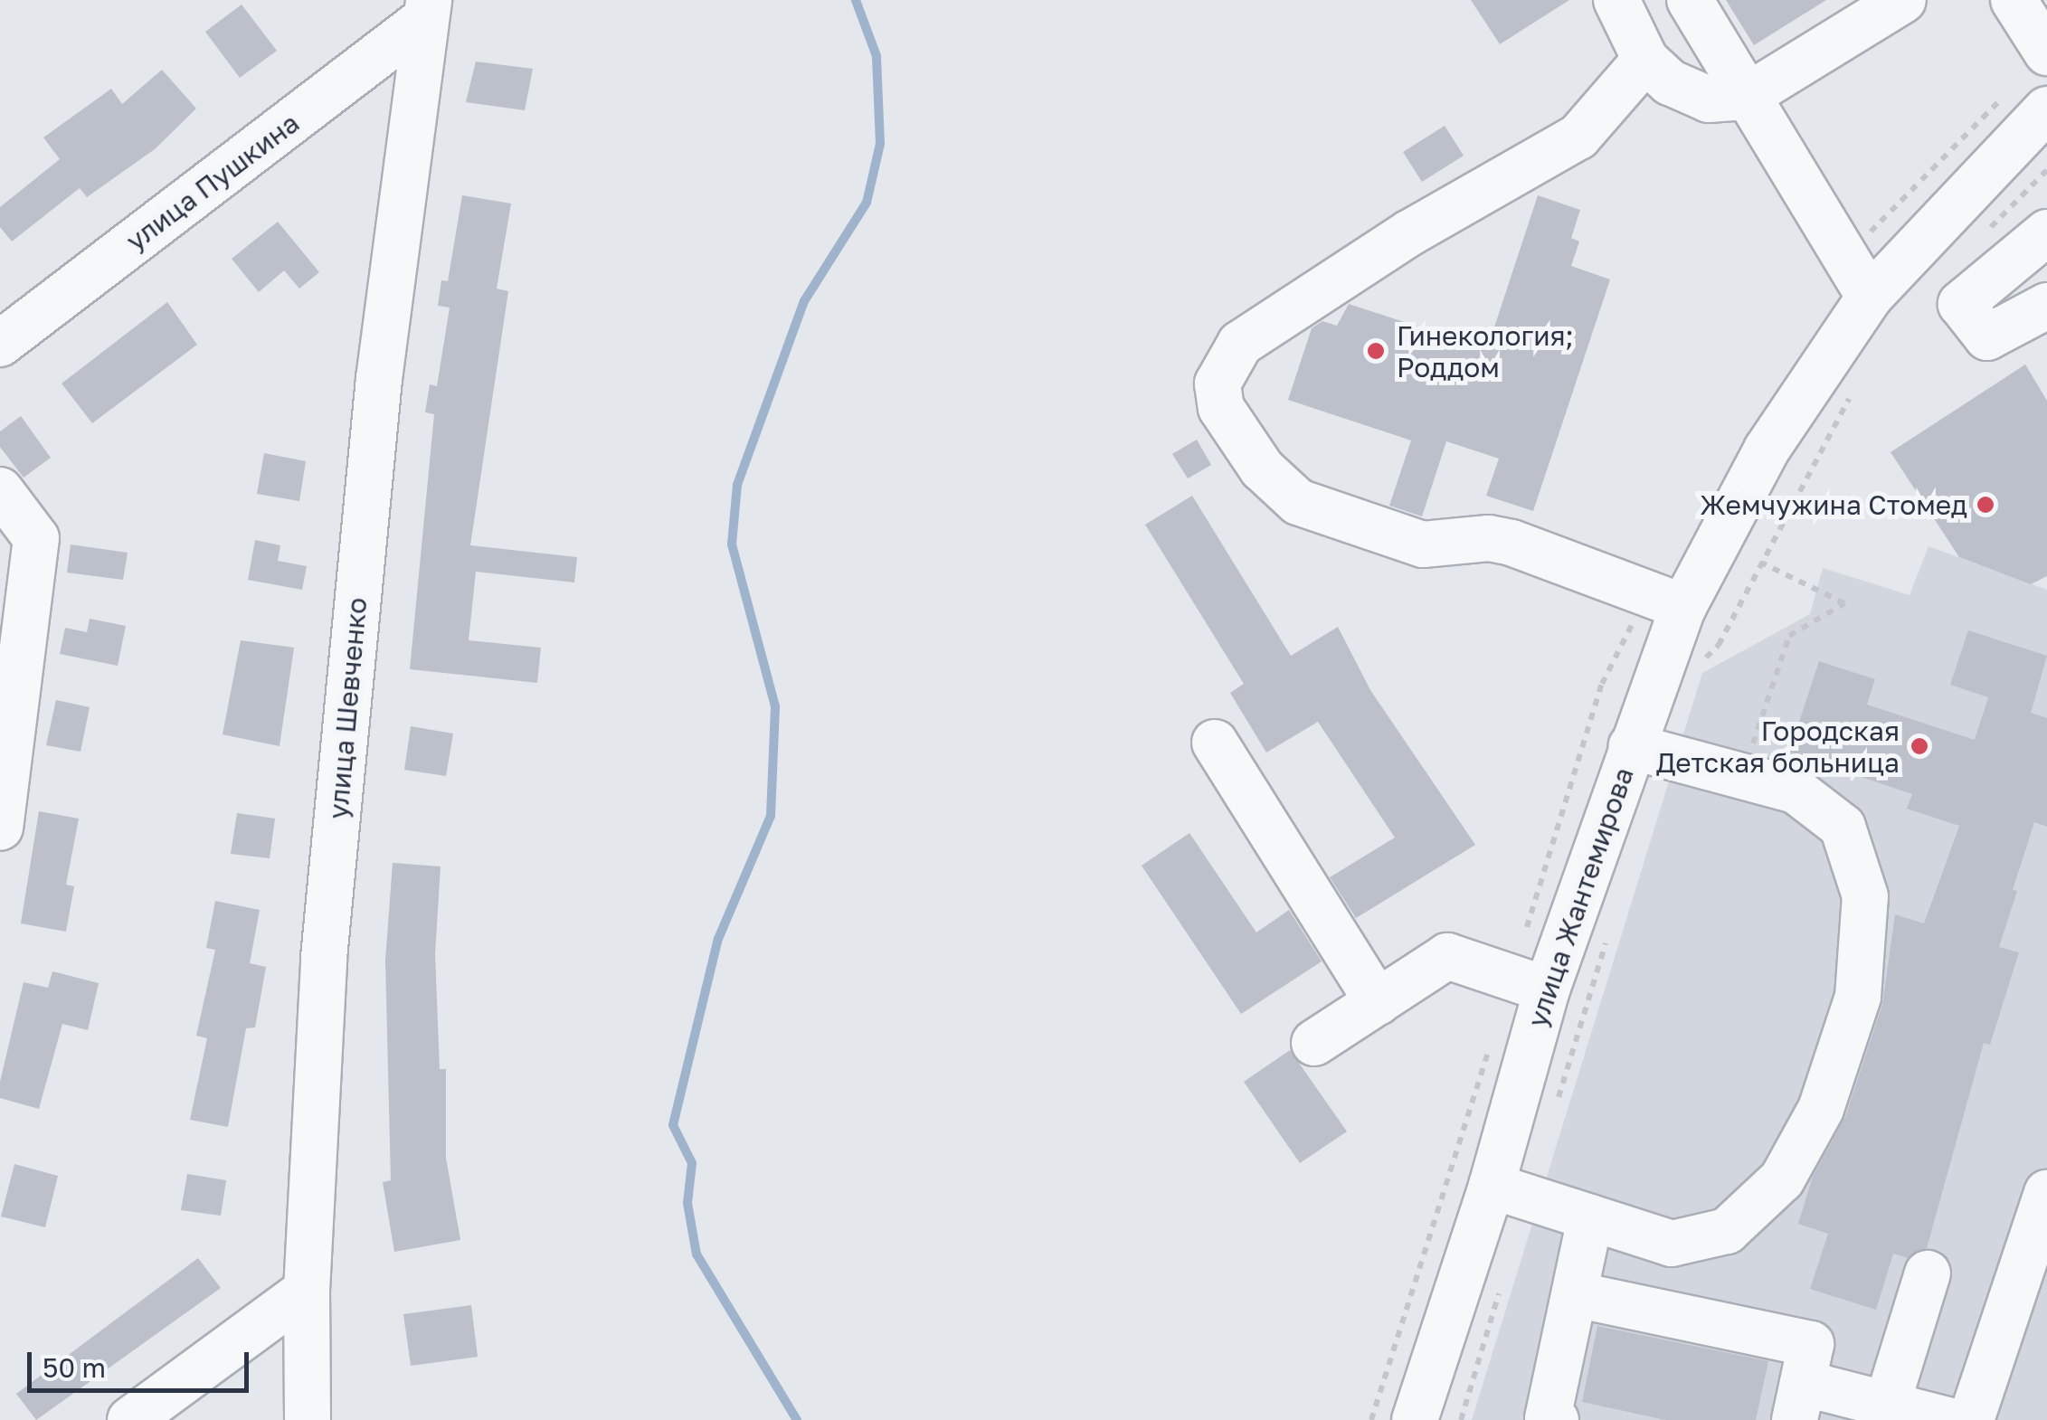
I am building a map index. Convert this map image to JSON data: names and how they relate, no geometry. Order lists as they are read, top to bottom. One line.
{"streets":{"street":["улица Пушкина","улица Шевченко","улица Жантемирова"]},"crossings":[["улица Пушкина","улица Шевченко"]],"places":["Гинекология; Роддом","Жемчужина Стомед","Городская Детская больница"],"scale_bar":"50 m"}
